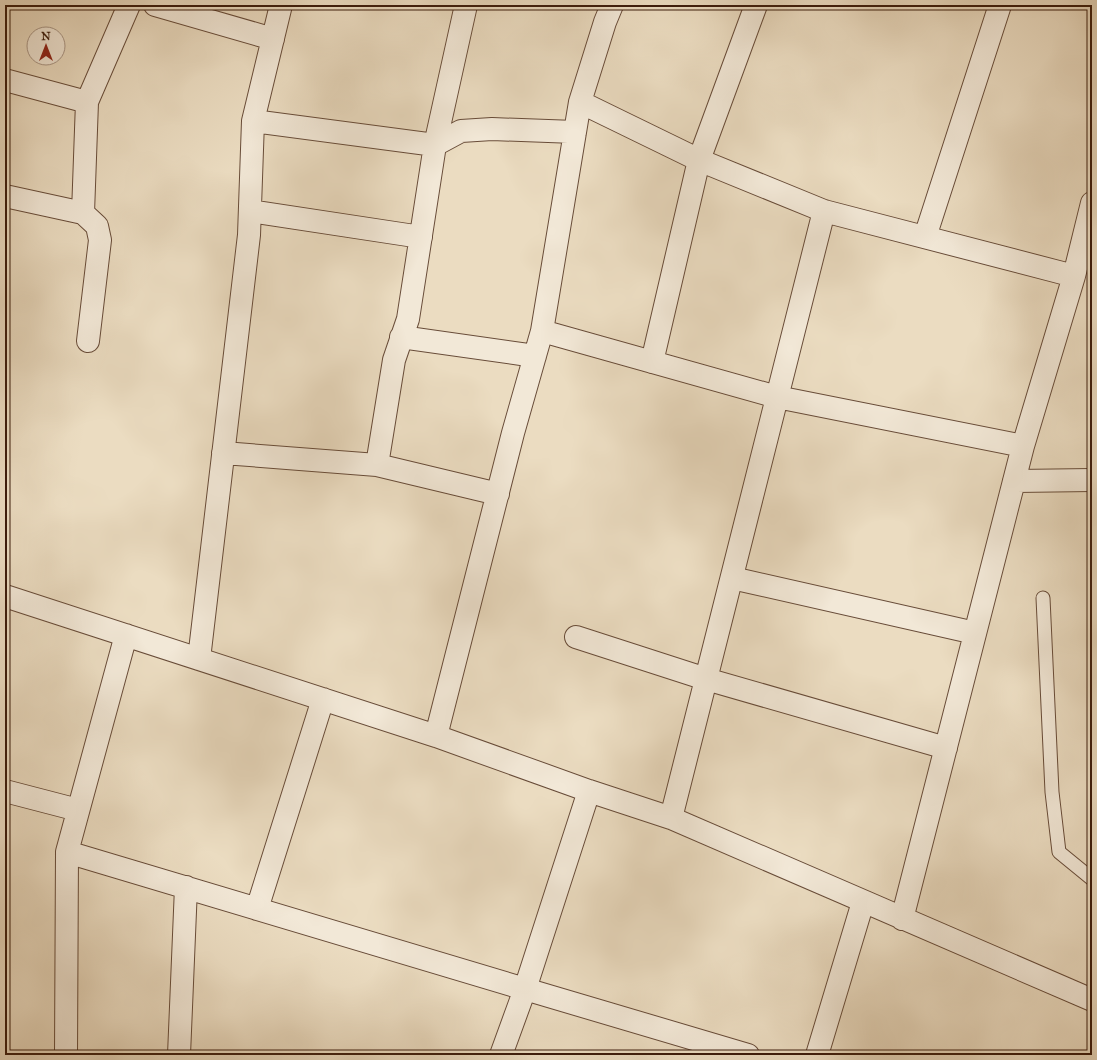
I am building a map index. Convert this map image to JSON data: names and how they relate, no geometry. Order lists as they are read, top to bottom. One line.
{"north":"top"}
